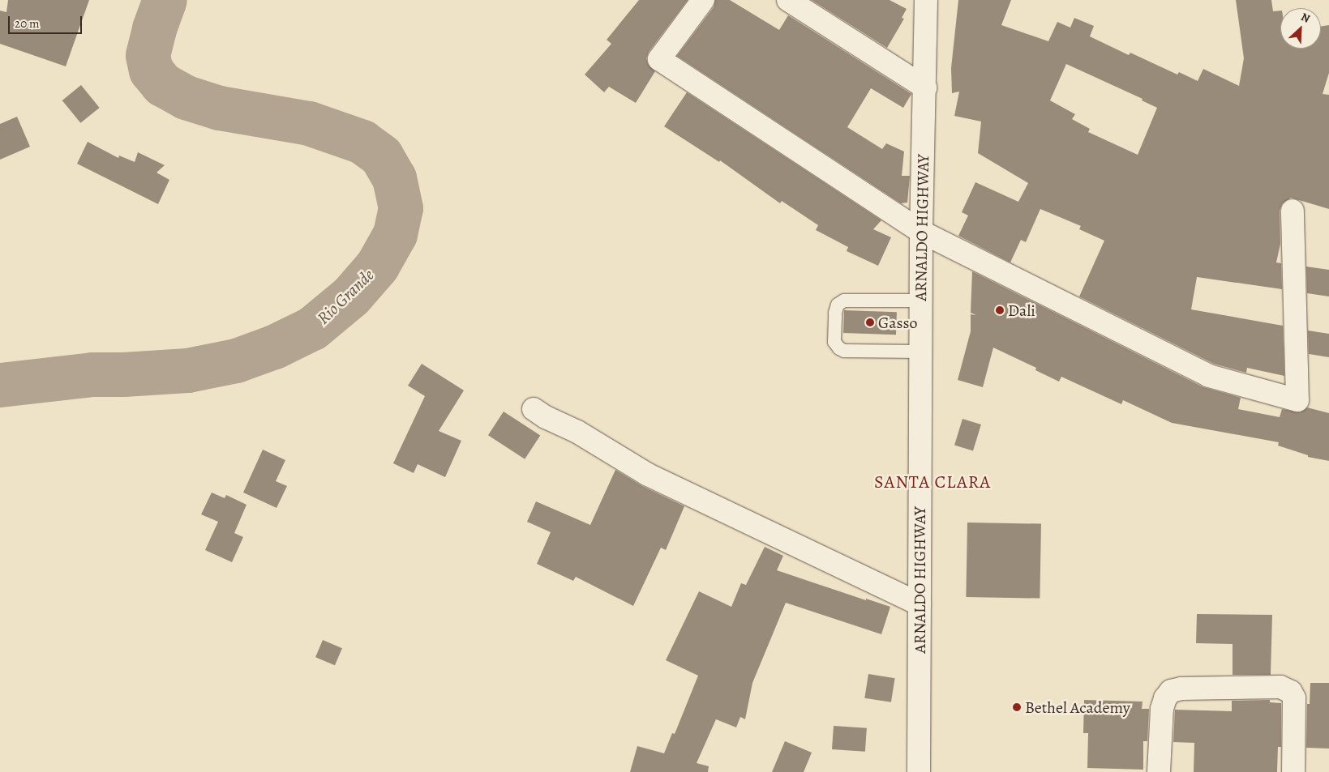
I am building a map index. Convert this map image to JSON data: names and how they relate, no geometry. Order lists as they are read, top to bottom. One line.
{"streets":{"street":["ARNALDO HIGHWAY"]},"districts":["SANTA CLARA"],"water":["Rio Grande"],"places":["Dali","Gasso","Bethel Academy"],"scale_bar":"20 m","north":"top right"}
